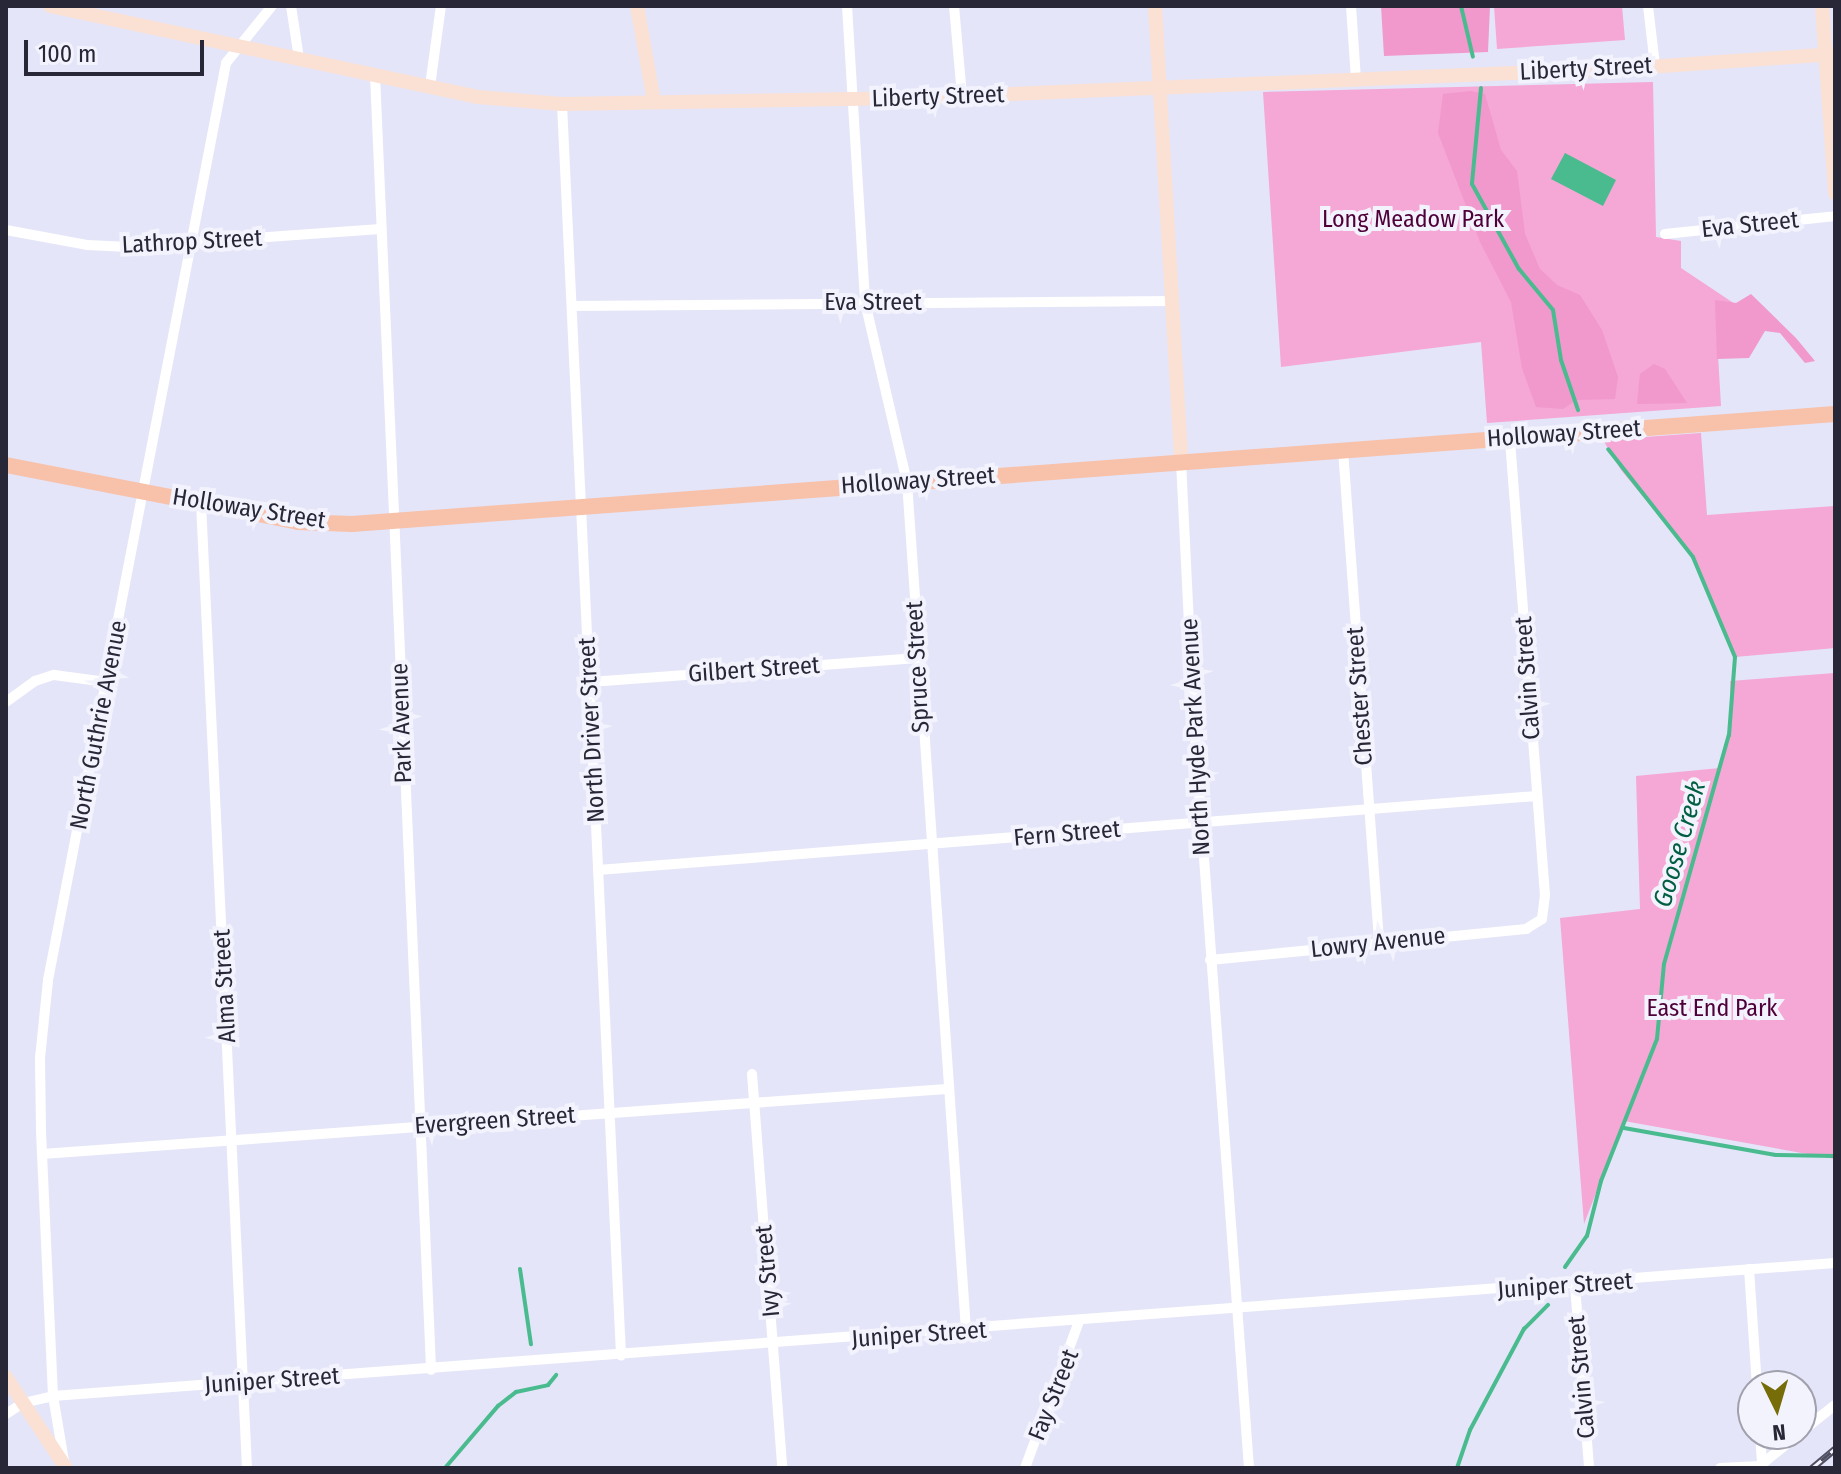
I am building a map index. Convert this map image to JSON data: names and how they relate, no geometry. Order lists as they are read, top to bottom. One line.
{"streets":{"main road":["Holloway Street"],"street":["Liberty Street","Eva Street","Lathrop Street","Spruce Street","Gilbert Street","Calvin Street","Chester Street","Park Avenue","North Guthrie Avenue","North Driver Street","North Hyde Park Avenue","Fern Street","Lowry Avenue","Alma Street","Evergreen Street","Ivy Street","Juniper Street","Fay Street"]},"crossings":[["Liberty Street","Spruce Street"],["Liberty Street","Park Avenue"],["Liberty Street","North Guthrie Avenue"],["Liberty Street","North Driver Street"],["Liberty Street","North Hyde Park Avenue"],["Eva Street","Spruce Street"],["Eva Street","North Driver Street"],["Eva Street","North Hyde Park Avenue"],["Lathrop Street","Park Avenue"],["Lathrop Street","North Guthrie Avenue"],["Holloway Street","Spruce Street"],["Holloway Street","Calvin Street"],["Holloway Street","Chester Street"],["Holloway Street","Park Avenue"],["Holloway Street","North Guthrie Avenue"],["Holloway Street","North Driver Street"],["Holloway Street","North Hyde Park Avenue"],["Holloway Street","Alma Street"],["Spruce Street","Gilbert Street"],["Spruce Street","Fern Street"],["Spruce Street","Evergreen Street"],["Spruce Street","Juniper Street"],["Gilbert Street","North Driver Street"],["Calvin Street","Fern Street"],["Calvin Street","Lowry Avenue"],["Calvin Street","Juniper Street"],["Chester Street","Fern Street"],["Chester Street","Lowry Avenue"],["Park Avenue","Evergreen Street"],["Park Avenue","Juniper Street"],["North Guthrie Avenue","Evergreen Street"],["North Guthrie Avenue","Juniper Street"],["North Driver Street","Fern Street"],["North Driver Street","Evergreen Street"],["North Driver Street","Juniper Street"],["North Hyde Park Avenue","Fern Street"],["North Hyde Park Avenue","Lowry Avenue"],["North Hyde Park Avenue","Juniper Street"],["Alma Street","Evergreen Street"],["Alma Street","Juniper Street"],["Evergreen Street","Ivy Street"],["Ivy Street","Juniper Street"],["Juniper Street","Fay Street"]],"water":["Goose Creek"],"parks":["Long Meadow Park","East End Park"],"scale_bar":"100 m","north":"bottom"}
